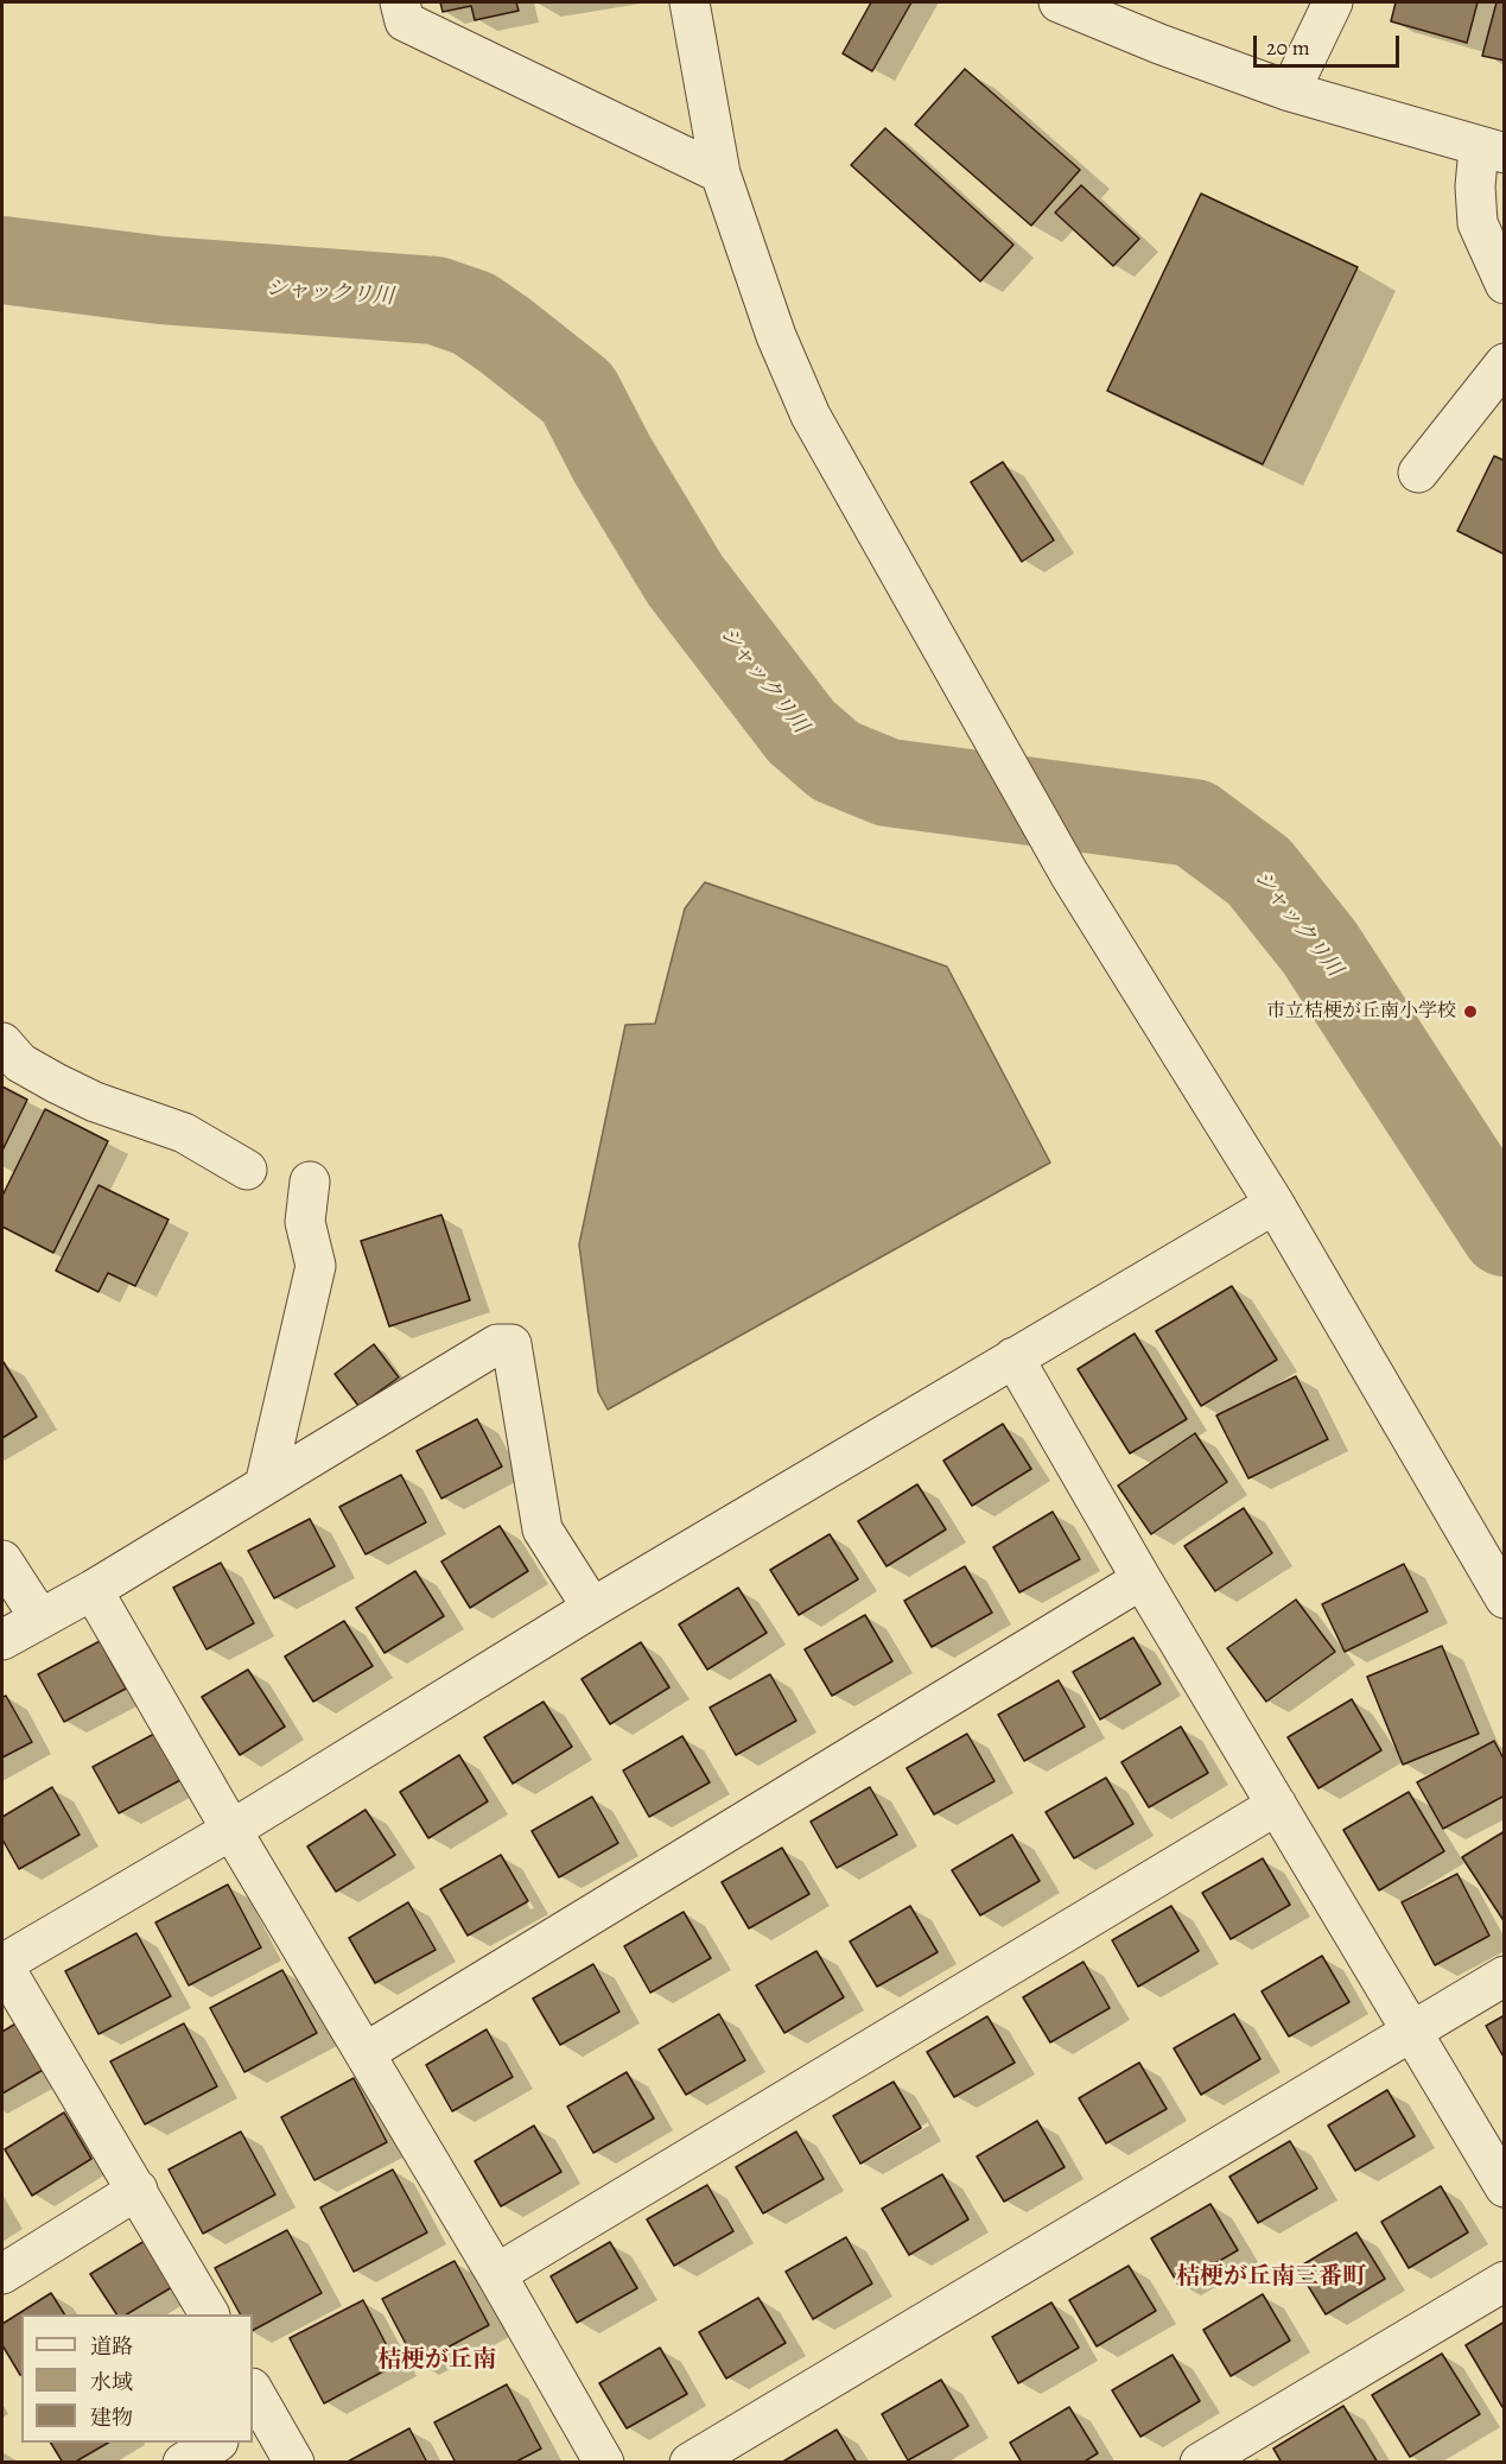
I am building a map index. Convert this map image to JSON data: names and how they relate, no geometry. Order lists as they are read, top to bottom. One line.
{"districts":["桔梗が丘南三番町","桔梗が丘南"],"water":["シャックリ川"],"places":["市立桔梗が丘南小学校"],"legend":["道路","水域","建物"],"scale_bar":"20 m"}
